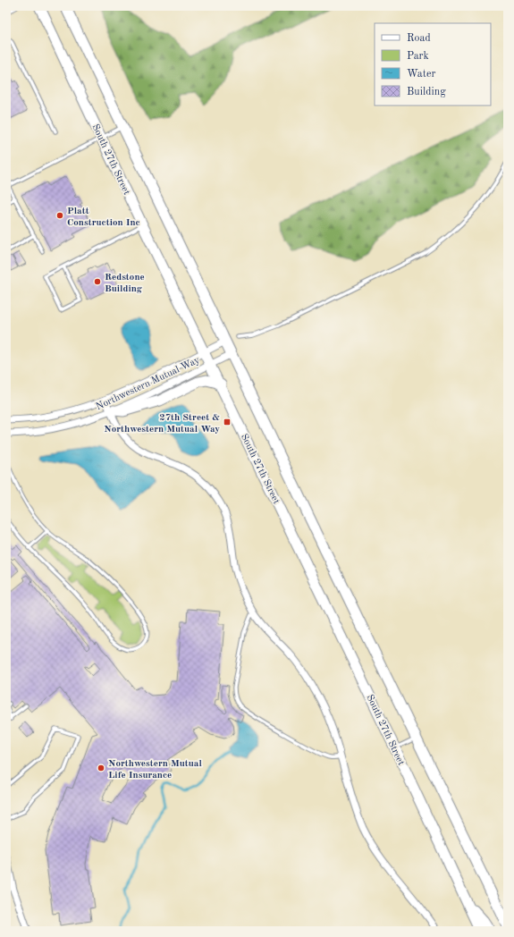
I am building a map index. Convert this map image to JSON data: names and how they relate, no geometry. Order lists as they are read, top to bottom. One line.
{"streets":{"main road":["South 27th Street"],"street":["Northwestern Mutual Way"]},"crossings":[["South 27th Street","Northwestern Mutual Way"]],"places":{"other":["Platt Construction Inc","Redstone Building","Northwestern Mutual Life Insurance"],"transit":["27th Street & Northwestern Mutual Way"]},"legend":["Road","Park","Water","Building"]}
